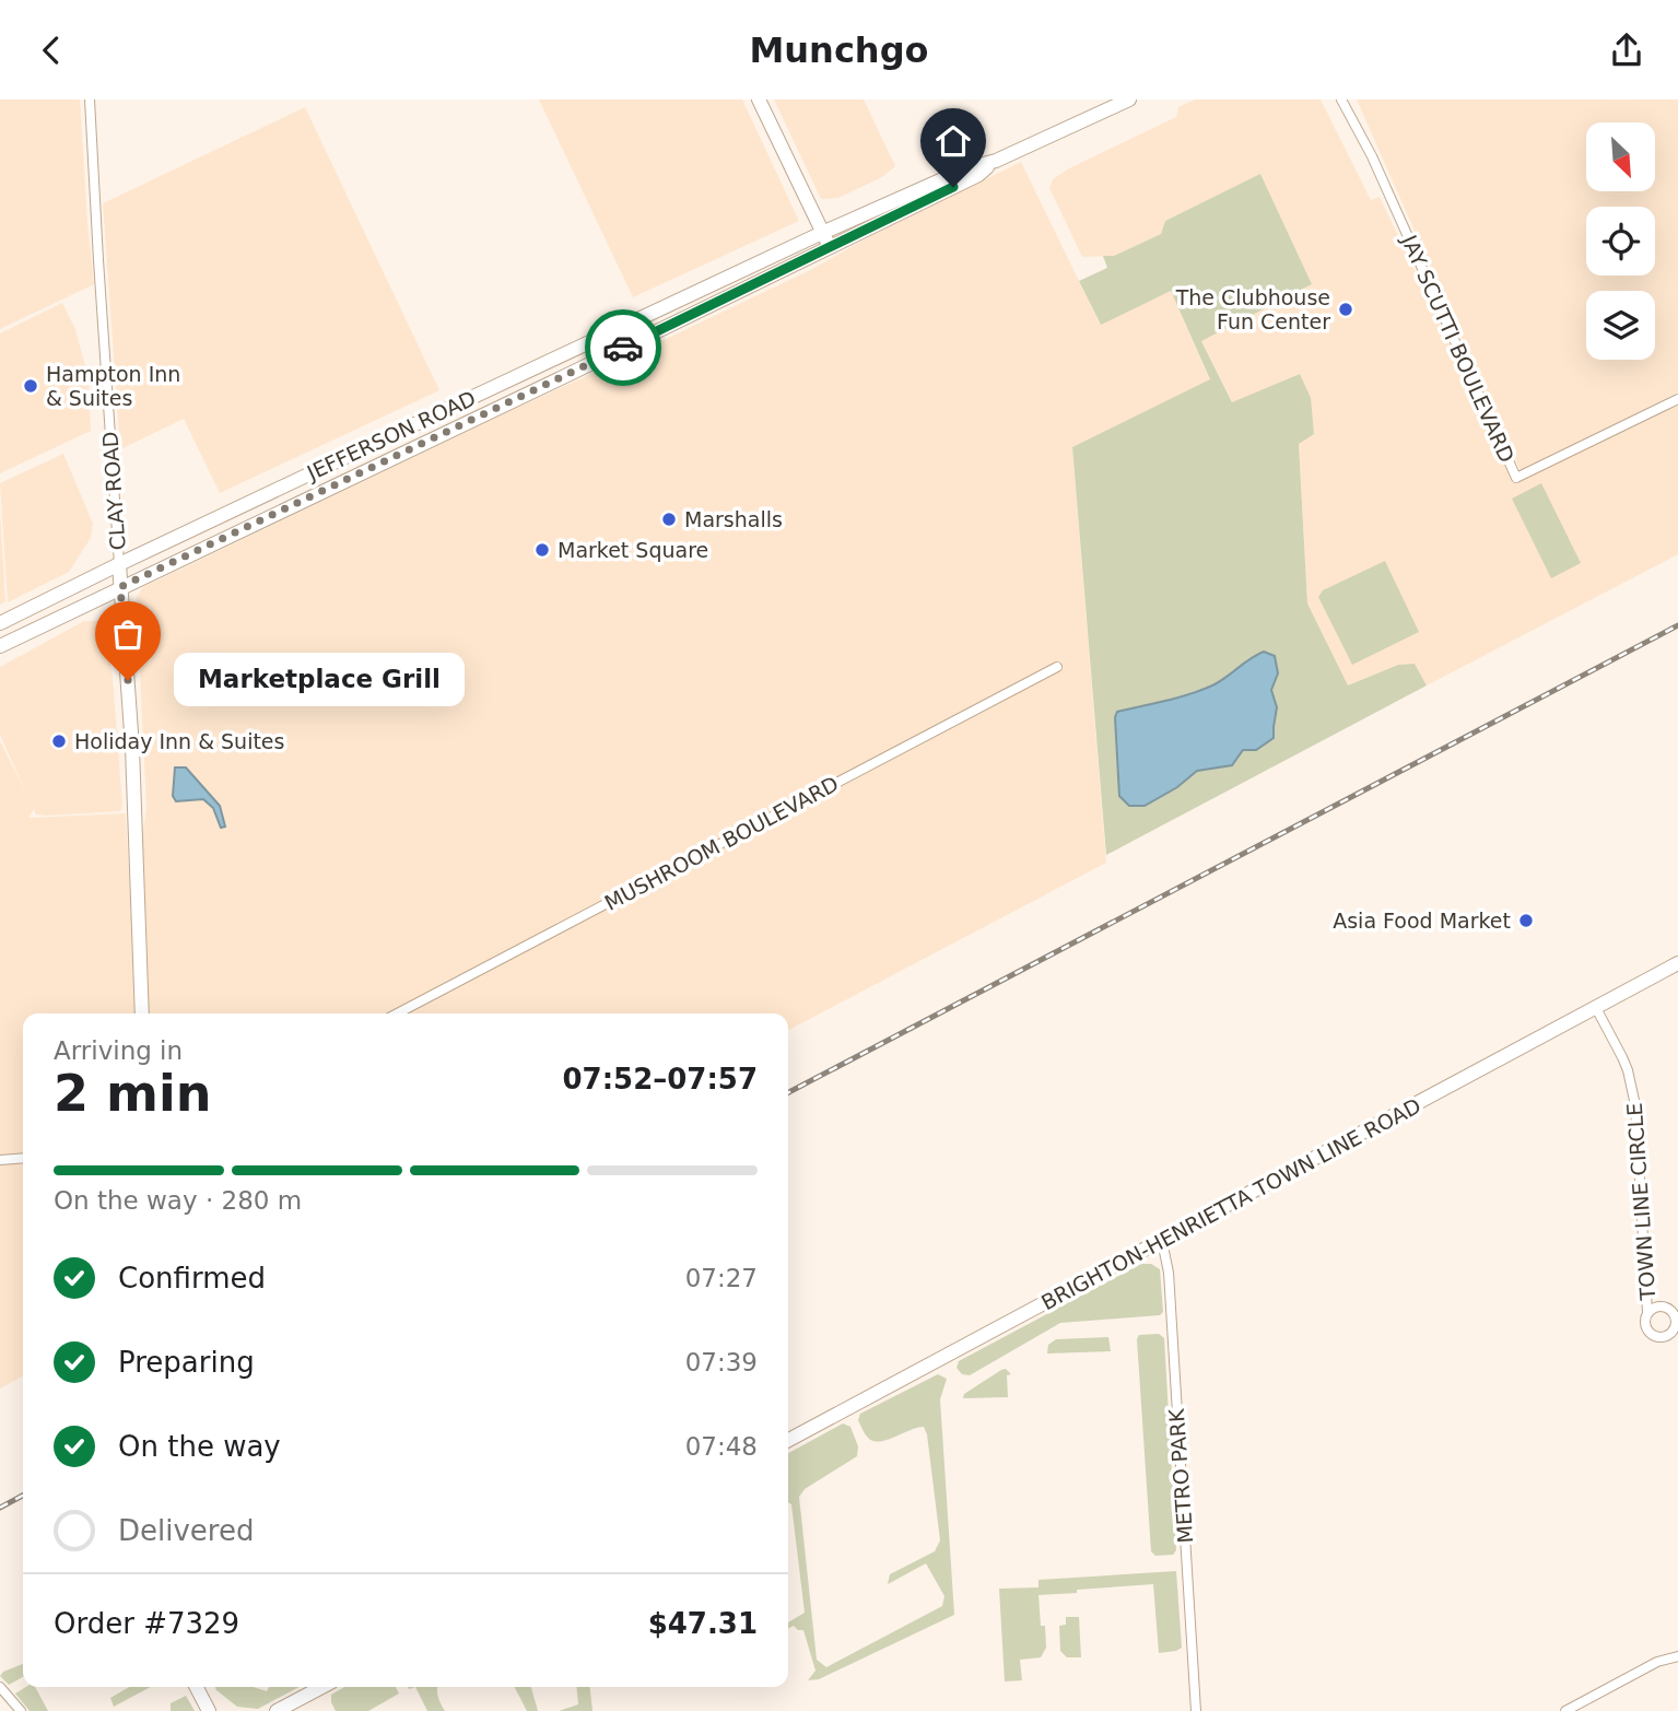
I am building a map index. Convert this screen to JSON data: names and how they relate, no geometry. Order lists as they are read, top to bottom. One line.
{"streets":{"main road":["JEFFERSON ROAD","CLAY ROAD","BRIGHTON-HENRIETTA TOWN LINE ROAD"],"street":["JAY SCUTTI BOULEVARD","MUSHROOM BOULEVARD","TOWN LINE CIRCLE","METRO PARK"]},"crossings":[["JEFFERSON ROAD","CLAY ROAD"],["TOWN LINE CIRCLE","BRIGHTON-HENRIETTA TOWN LINE ROAD"],["BRIGHTON-HENRIETTA TOWN LINE ROAD","METRO PARK"]],"places":["The Clubhouse Fun Center","Hampton Inn & Suites","Marshalls","Market Square","Marketplace Grill","Holiday Inn & Suites","Asia Food Market"],"north":"bottom right","page":{"header":"Munchgo","bubble":"Marketplace Grill","heading":["2 min","Arriving in","07:52–07:57"],"panel":["Order #7329","$47.31"],"bar":"On the way · 280 m","list":[["Confirmed","07:27"],["Preparing","07:39"],["On the way","07:48"],"Delivered"]}}
